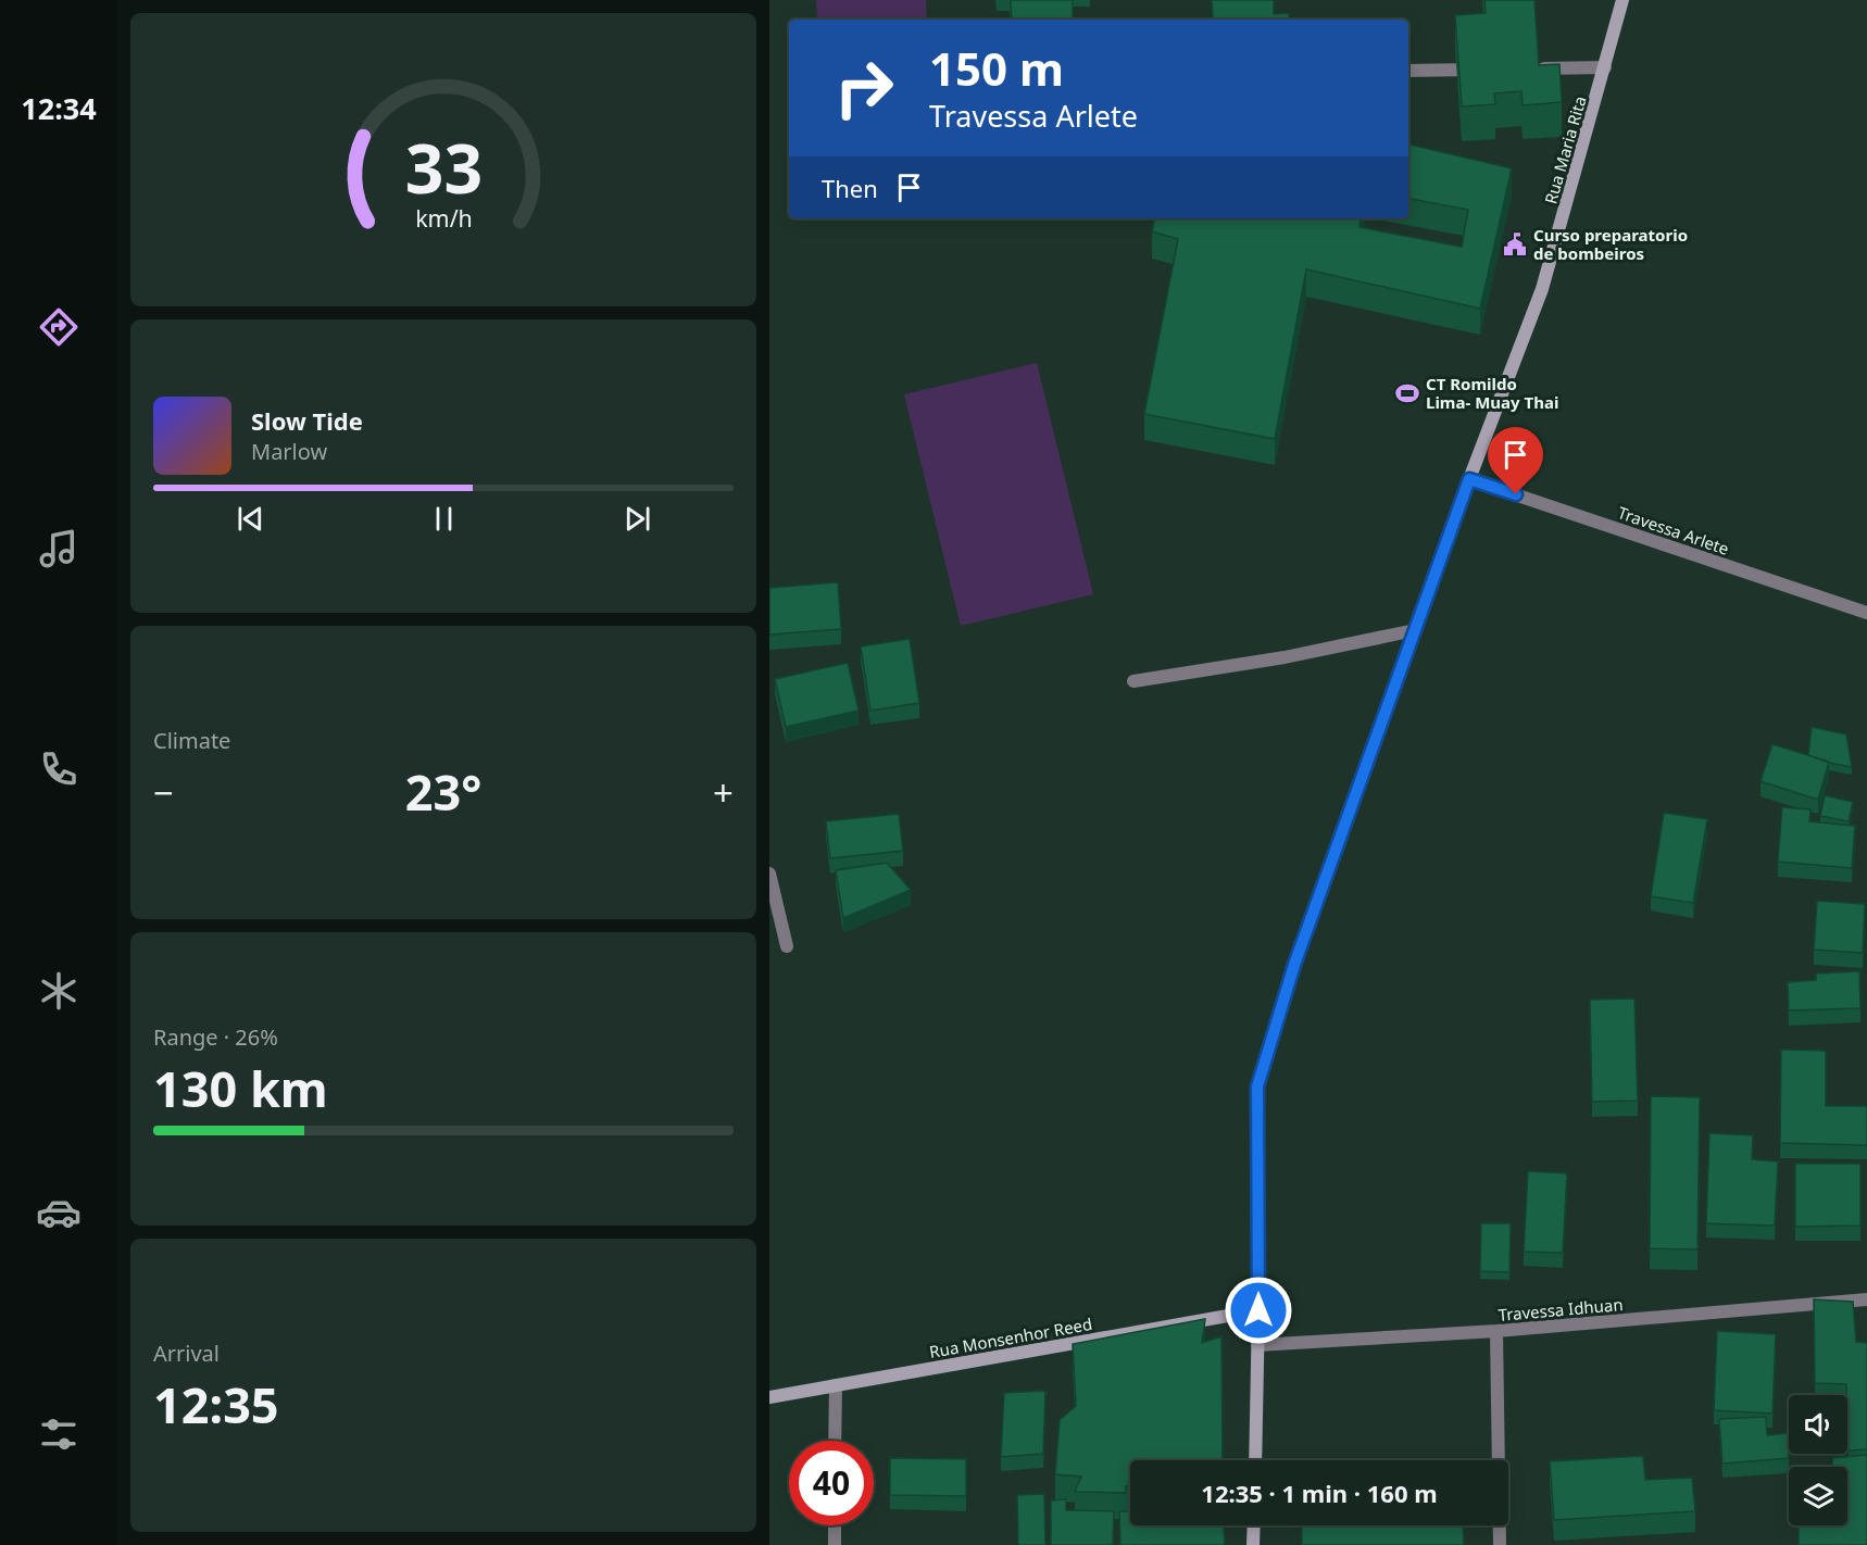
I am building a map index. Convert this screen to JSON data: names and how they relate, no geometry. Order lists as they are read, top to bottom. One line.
{"streets":{"street":["Rua Maria Rita","Travessa Arlete","Travessa Idhuan","Rua Monsenhor Reed"]},"crossings":[["Rua Maria Rita","Travessa Arlete"],["Rua Maria Rita","Travessa Idhuan"],["Rua Maria Rita","Rua Monsenhor Reed"]],"places":{"public building":["Curso preparatorio de bombeiros"],"sports":["CT Romildo Lima- Muay Thai"]},"page":{"tabs":"12:34","turn":["150 m","Travessa Arlete"],"then":"Then","song":["Slow Tide","Marlow"],"tile":["Climate",["Range · 26%","130 km"],["Arrival","12:35"]],"heat":["−","23°","+"],"limit":"40","trip":"12:35 · 1 min · 160 m","gauge":["33","km/h"]}}
